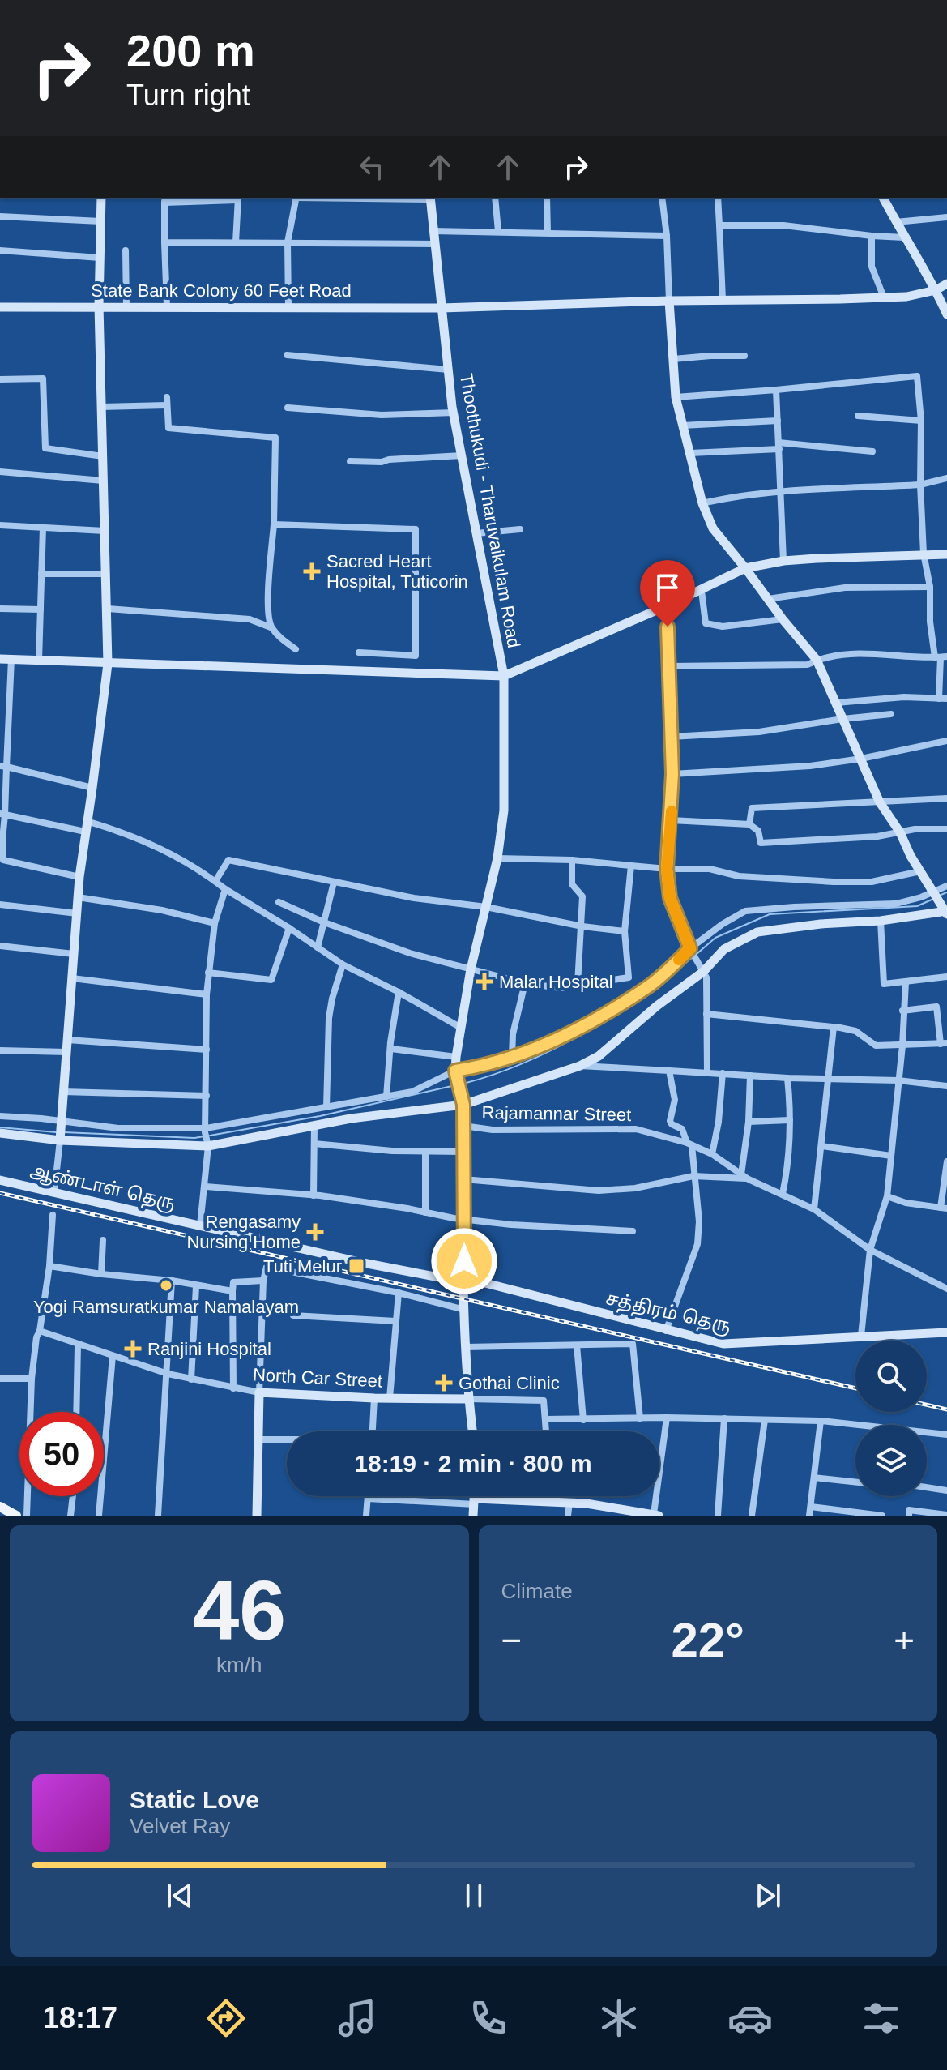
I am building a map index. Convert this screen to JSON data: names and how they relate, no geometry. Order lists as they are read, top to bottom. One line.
{"streets":{"street":["State Bank Colony 60 Feet Road","Thoothukudi - Tharuvaikulam Road","Rajamannar Street","ஆண்டாள் தெரு","சத்திரம் தெரு","North Car Street"]},"crossings":[["State Bank Colony 60 Feet Road","Thoothukudi - Tharuvaikulam Road"],["Thoothukudi - Tharuvaikulam Road","Rajamannar Street"],["Thoothukudi - Tharuvaikulam Road","ஆண்டாள் தெரு"],["Thoothukudi - Tharuvaikulam Road","சத்திரம் தெரு"],["Thoothukudi - Tharuvaikulam Road","North Car Street"],["ஆண்டாள் தெரு","சத்திரம் தெரு"]],"places":{"health":["Sacred Heart Hospital, Tuticorin","Malar Hospital","Rengasamy Nursing Home","Ranjini Hospital","Gothai Clinic"],"transit":["Tuti Melur"],"other":["Yogi Ramsuratkumar Namalayam"]},"page":{"turn":["200 m","Turn right"],"limit":"50","trip":"18:19 · 2 min · 800 m","tile":[["46","km/h"],"Climate"],"heat":["−","22°","+"],"song":["Static Love","Velvet Ray"],"tabs":"18:17"}}
